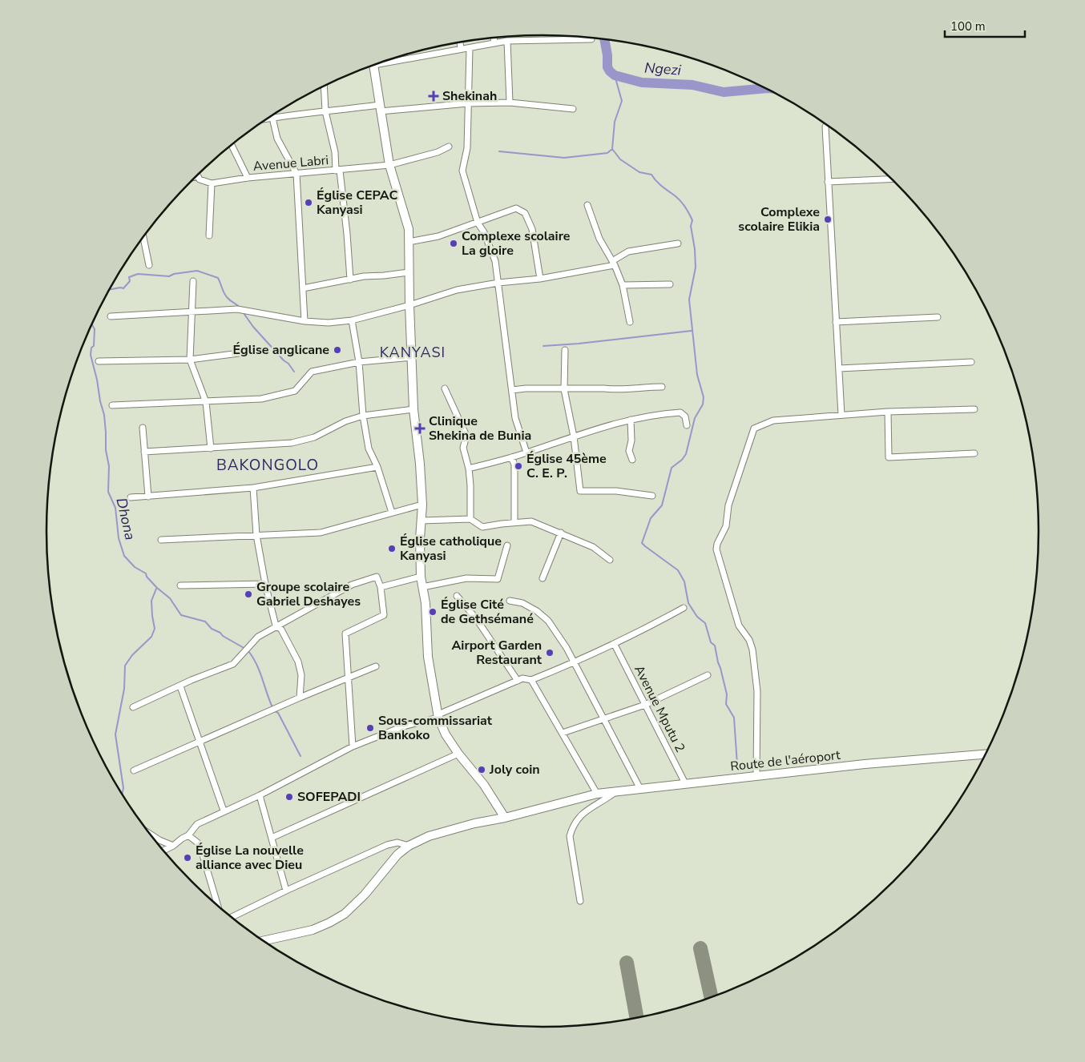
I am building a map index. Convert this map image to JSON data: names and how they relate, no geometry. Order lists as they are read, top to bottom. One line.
{"streets":{"street":["Avenue Labri","Avenue Mputu 2","Route de l'aéroport"]},"crossings":[["Avenue Mputu 2","Route de l'aéroport"]],"districts":["KANYASI","BAKONGOLO"],"water":["Ngezi","Dhona"],"places":{"health":["Shekinah","Clinique Shekina de Bunia"],"other":["Église CEPAC Kanyasi","Complexe scolaire Elikia","Complexe scolaire La gloire","Église anglicane","Église 45ème C. E. P.","Église catholique Kanyasi","Groupe scolaire Gabriel Deshayes","Église Cité de Gethsémané","Airport Garden Restaurant","Sous-commissariat Bankoko","Joly coin","SOFEPADI","Église La nouvelle alliance avec Dieu"]},"scale_bar":"100 m"}
